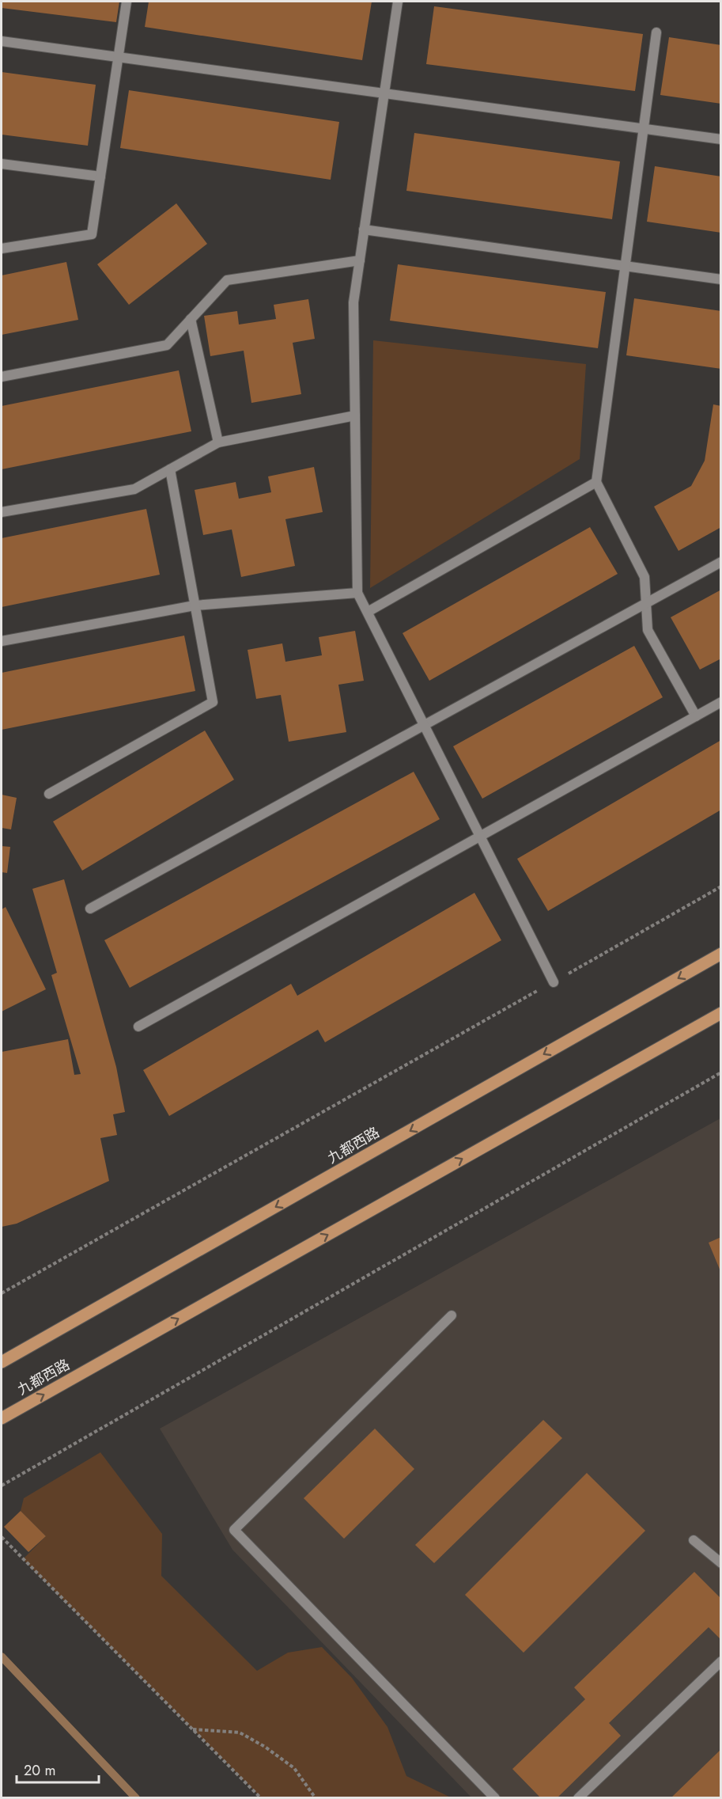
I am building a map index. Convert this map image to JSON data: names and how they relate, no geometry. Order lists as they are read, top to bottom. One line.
{"streets":{"main road":["九都西路"]},"scale_bar":"20 m"}
